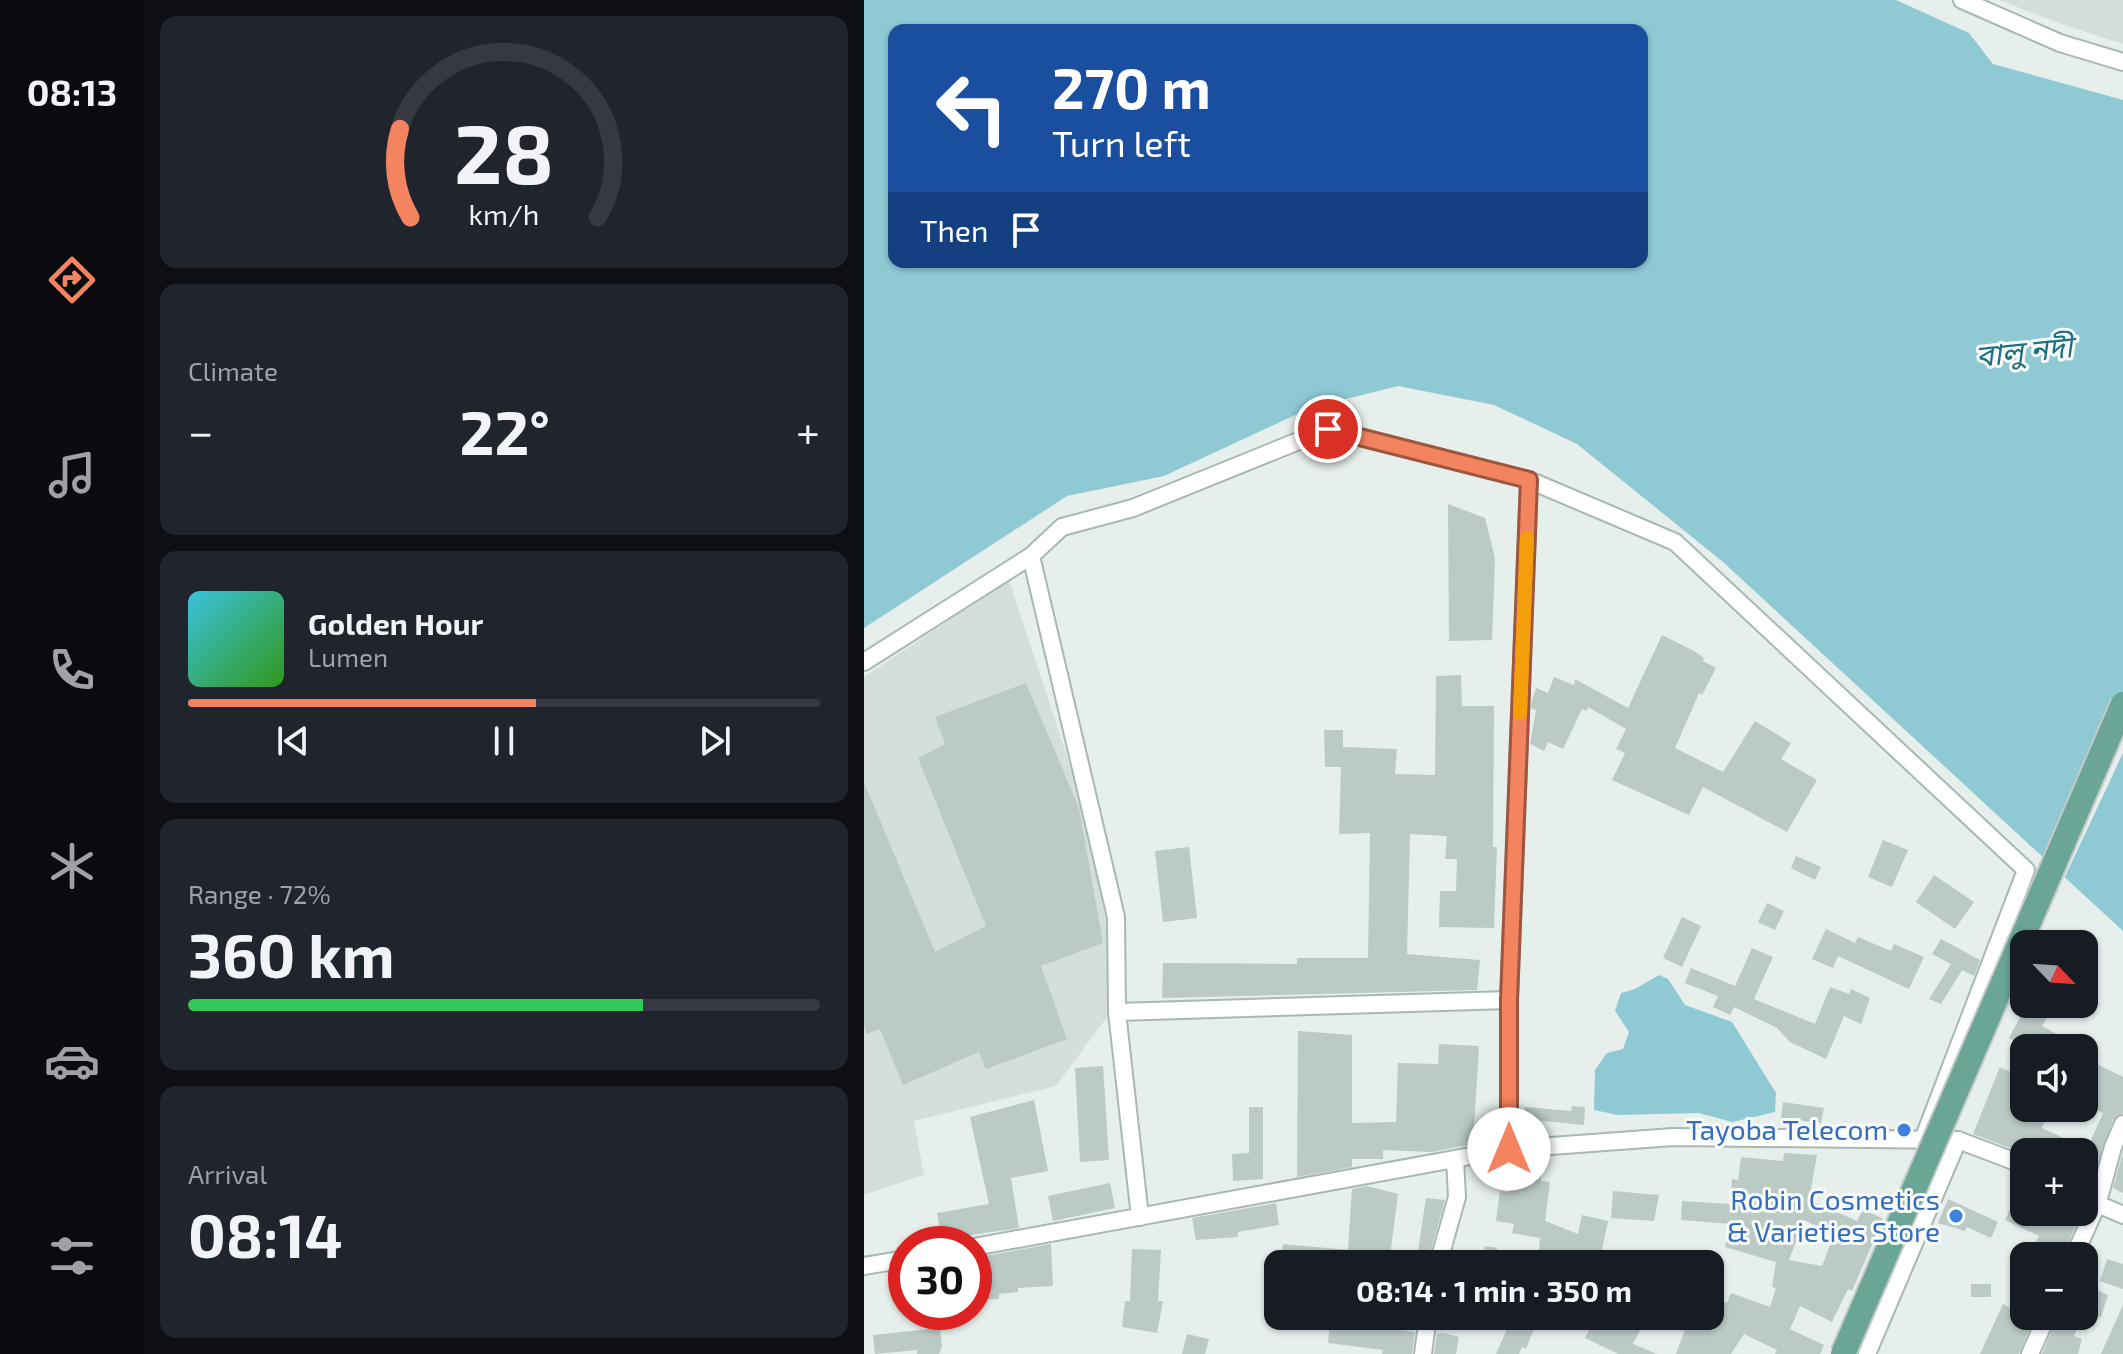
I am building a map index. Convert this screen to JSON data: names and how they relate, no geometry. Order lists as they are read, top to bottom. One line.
{"water":["বালু নদী"],"places":["Tayoba Telecom","Robin Cosmetics & Varieties Store"],"north":"bottom right","page":{"tabs":"08:13","turn":["270 m","Turn left"],"then":"Then","tile":["Climate",["Range · 72%","360 km"],["Arrival","08:14"]],"heat":["−","22°","+"],"song":["Golden Hour","Lumen"],"map_buttons":["+","−"],"limit":"30","trip":"08:14 · 1 min · 350 m","gauge":["28","km/h"]}}
